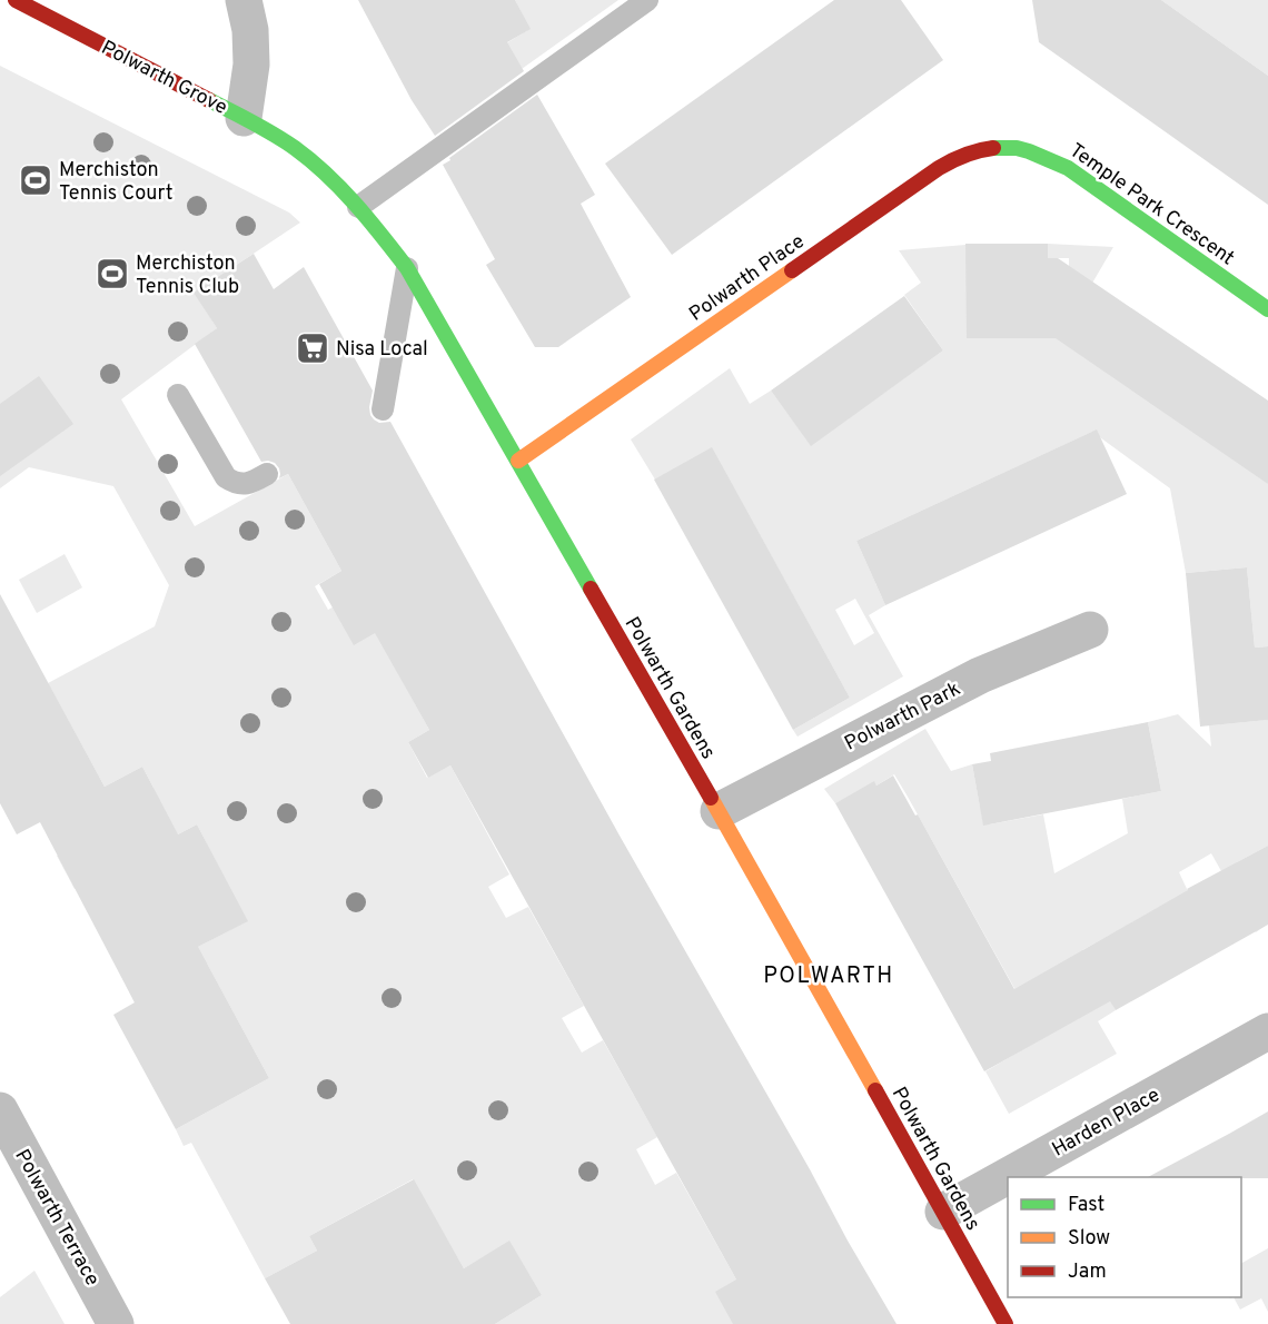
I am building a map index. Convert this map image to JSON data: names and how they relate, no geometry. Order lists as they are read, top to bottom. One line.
{"streets":{"street":["Polwarth Grove","Temple Park Crescent","Polwarth Place","Polwarth Gardens","Polwarth Park","Harden Place","Polwarth Terrace"]},"crossings":[["Polwarth Grove","Polwarth Gardens"],["Temple Park Crescent","Polwarth Place"],["Polwarth Place","Polwarth Gardens"],["Polwarth Gardens","Polwarth Park"],["Polwarth Gardens","Harden Place"]],"districts":["POLWARTH"],"places":{"sports":["Merchiston Tennis Court","Merchiston Tennis Club"],"supermarket":["Nisa Local"]},"legend":["Fast","Slow","Jam"]}
